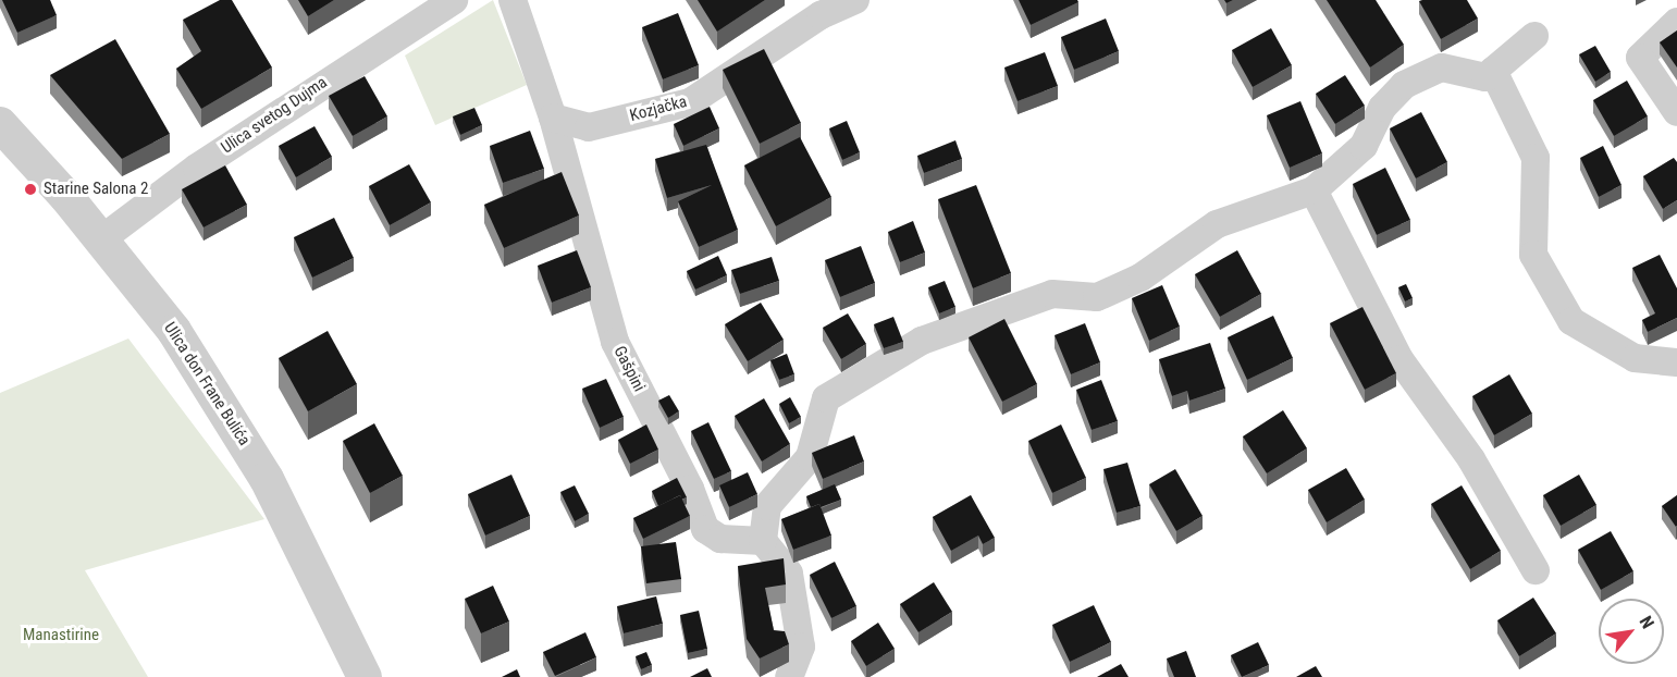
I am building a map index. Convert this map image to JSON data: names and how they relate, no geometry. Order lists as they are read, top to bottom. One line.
{"streets":{"street":["Kozjačka","Ulica svetog Dujma","Gašpini","Ulica don Frane Bulića"]},"crossings":[["Kozjačka","Gašpini"],["Ulica svetog Dujma","Ulica don Frane Bulića"]],"parks":["Manastirine"],"places":["Starine Salona 2"],"north":"top right"}
